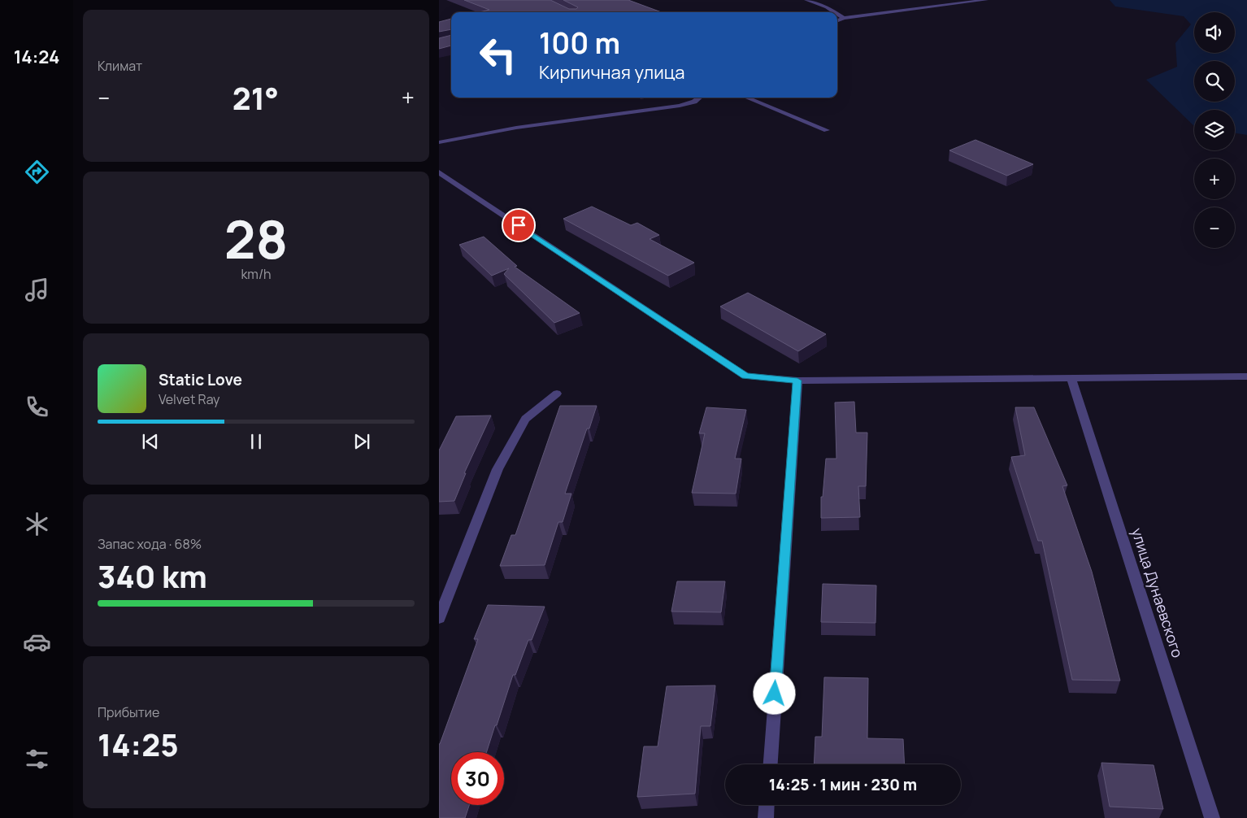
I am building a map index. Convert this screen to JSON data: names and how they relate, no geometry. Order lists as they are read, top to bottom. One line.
{"streets":{"street":["улица Дунаевского"]},"page":{"tabs":"14:24","tile":["Климат",["28","km/h"],["Запас хода · 68%","340 km"],["Прибытие","14:25"]],"map_buttons":["+","−"],"turn":["100 m","Кирпичная улица"],"heat":["−","21°","+"],"song":["Static Love","Velvet Ray"],"limit":"30","trip":"14:25 · 1 мин · 230 m"}}
